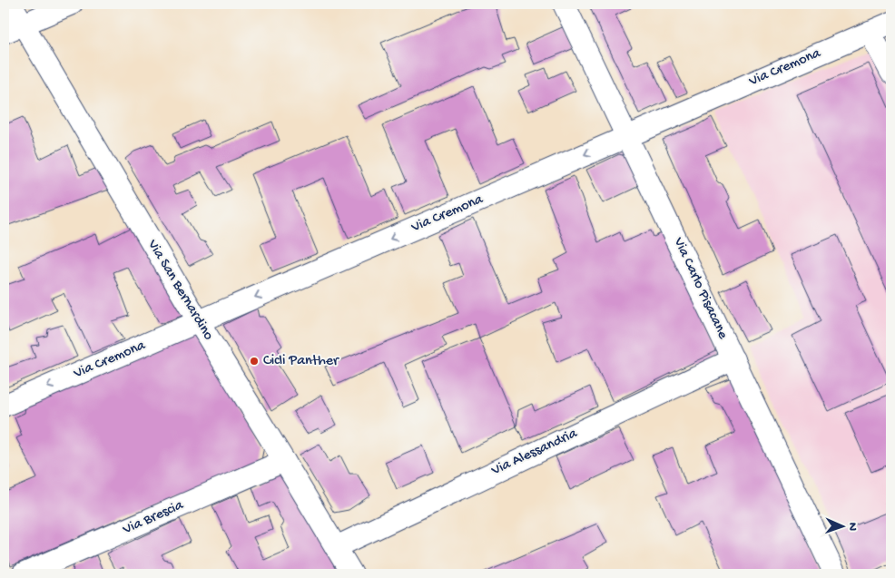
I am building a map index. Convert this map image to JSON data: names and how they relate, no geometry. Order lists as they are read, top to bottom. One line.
{"streets":{"street":["Via Cremona","Via Carlo Pisacane","Via San Bernardino","Via Alessandria","Via Brescia"]},"crossings":[["Via Cremona","Via Carlo Pisacane"],["Via Cremona","Via San Bernardino"],["Via Carlo Pisacane","Via Alessandria"],["Via San Bernardino","Via Alessandria"],["Via San Bernardino","Via Brescia"]],"one_way":["Via Cremona"],"places":["Cicli Panther"],"north":"right"}
